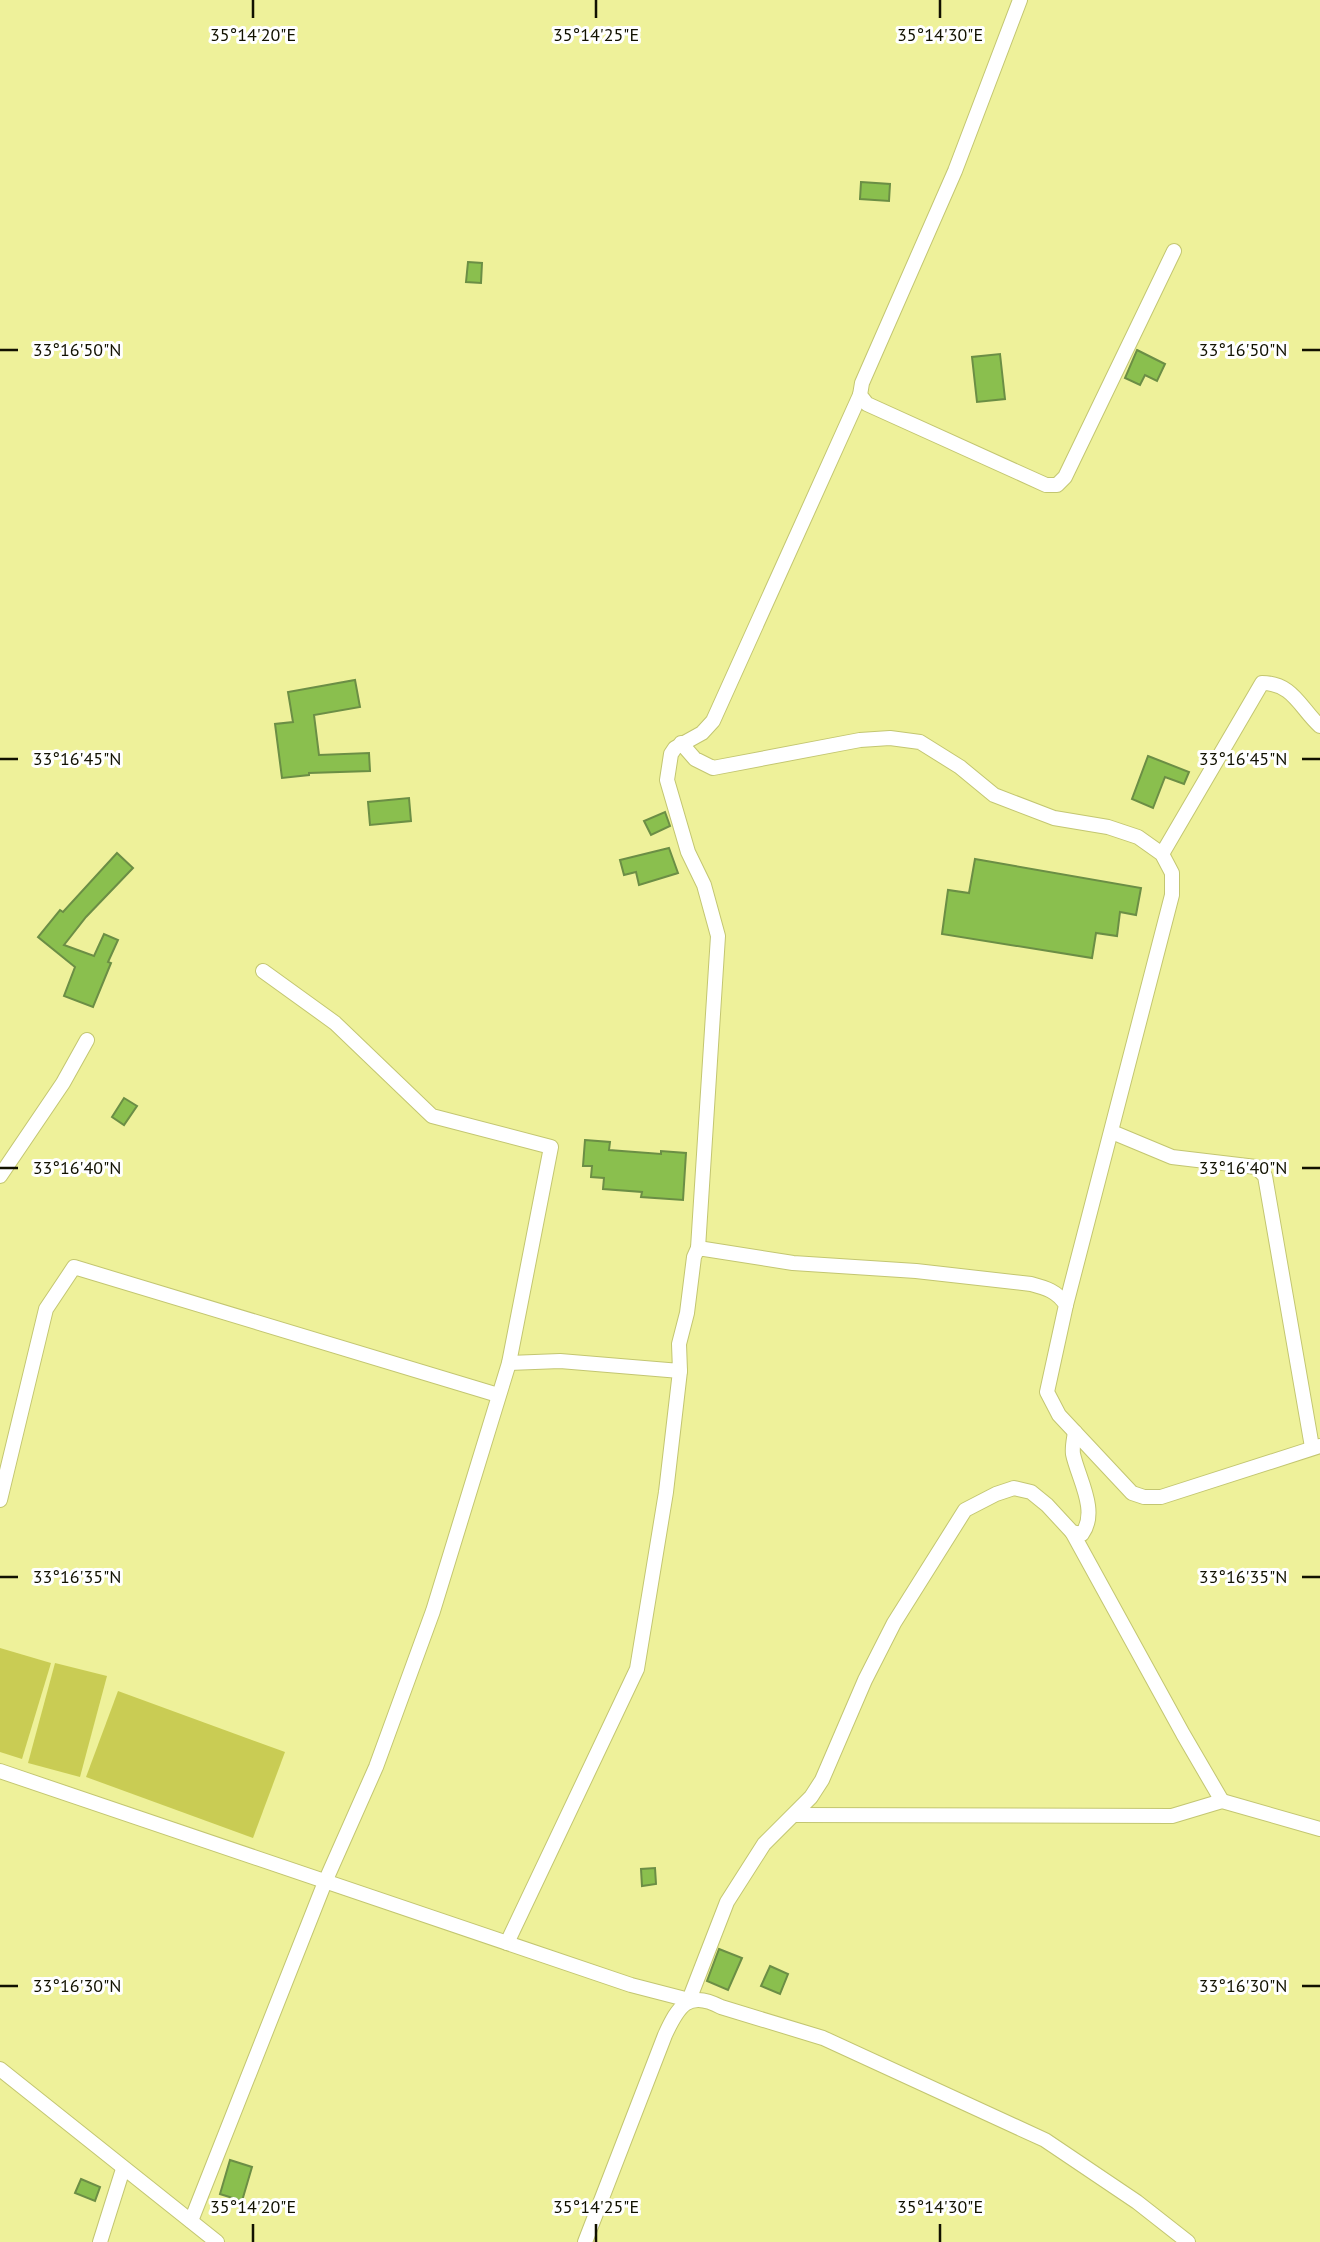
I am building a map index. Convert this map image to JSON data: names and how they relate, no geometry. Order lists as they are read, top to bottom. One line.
{"coordinates":["35°14'20\"E","35°14'25\"E","35°14'30\"E","33°16'50\"N","33°16'45\"N","33°16'40\"N","33°16'35\"N","33°16'30\"N"]}
